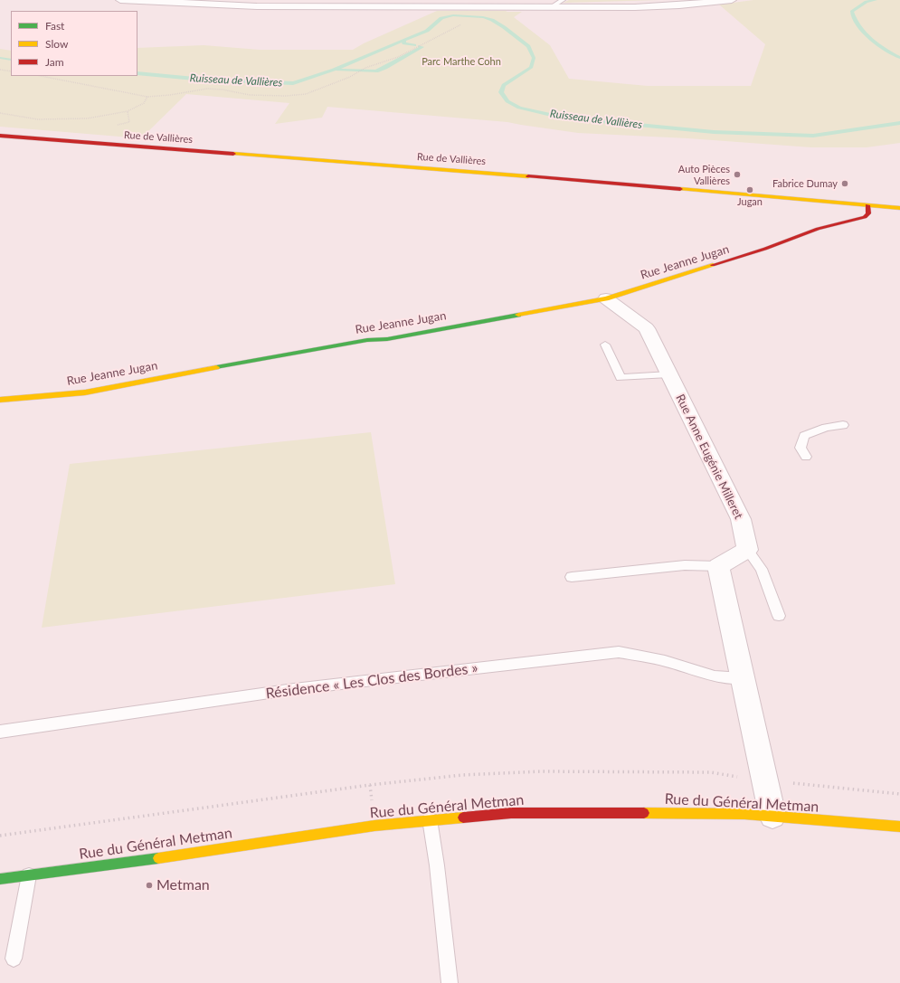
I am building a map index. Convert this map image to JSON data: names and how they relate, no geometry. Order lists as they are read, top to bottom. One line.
{"streets":{"main road":["Rue de Vallières","Rue Jeanne Jugan","Rue du Général Metman"],"street":["Rue Anne Eugénie Milleret"],"lane":["Résidence « Les Clos des Bordes »"]},"crossings":[["Rue de Vallières","Rue Jeanne Jugan"],["Rue Jeanne Jugan","Rue Anne Eugénie Milleret"]],"water":["Ruisseau de Vallières"],"parks":["Parc Marthe Cohn"],"places":["Auto Pièces Vallières","Fabrice Dumay","Jugan","Metman"],"legend":["Fast","Slow","Jam"]}
